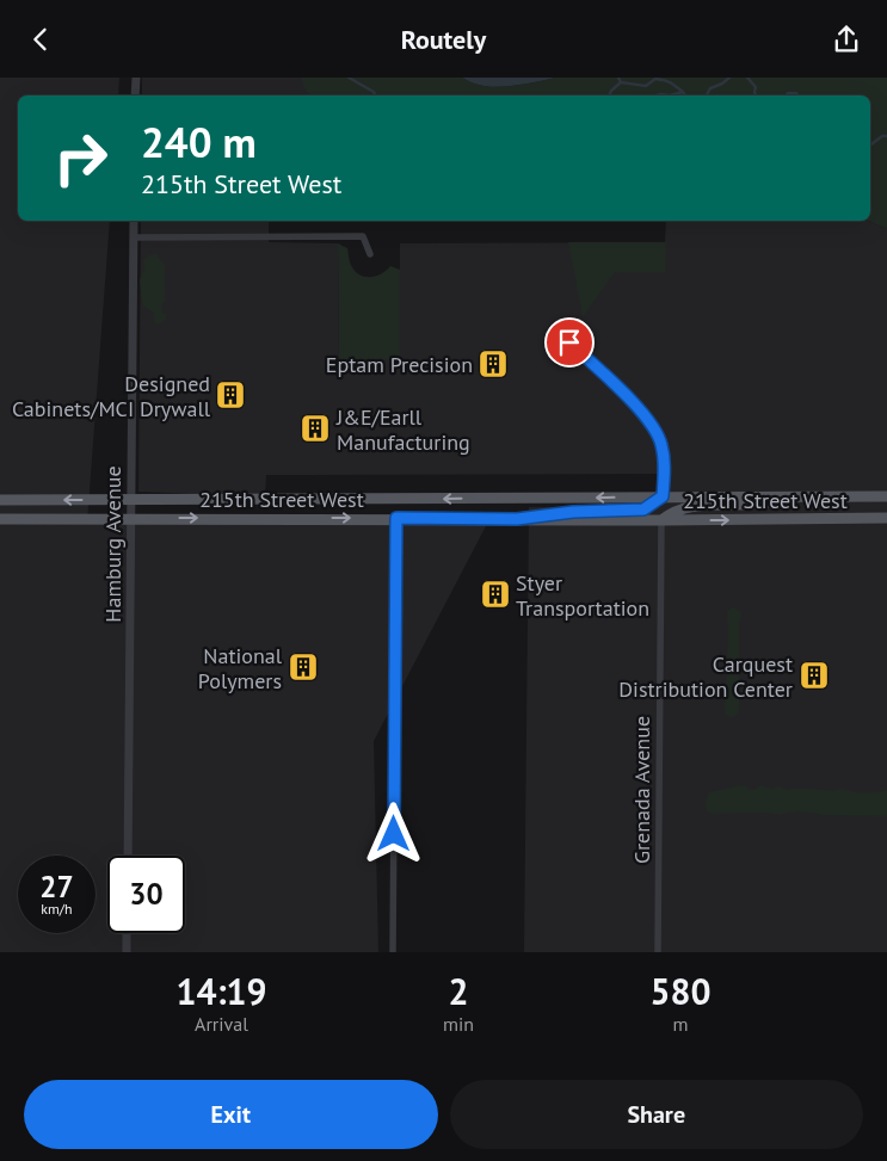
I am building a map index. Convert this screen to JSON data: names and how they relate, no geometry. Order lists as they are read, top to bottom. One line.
{"streets":{"main road":["215th Street West"],"street":["Hamburg Avenue","Grenada Avenue"]},"crossings":[["215th Street West","Hamburg Avenue"],["215th Street West","Grenada Avenue"]],"places":{"building":["Eptam Precision","Designed Cabinets/MCI Drywall","J&E/Earll Manufacturing","Styer Transportation","National Polymers","Carquest Distribution Center"]},"page":{"header":"Routely","turn":["240 m","215th Street West"],"speed":"27 km/h","limit":"30","eta":["14:19","Arrival","2","min","580","m"],"buttons":["Exit","Share"]}}
